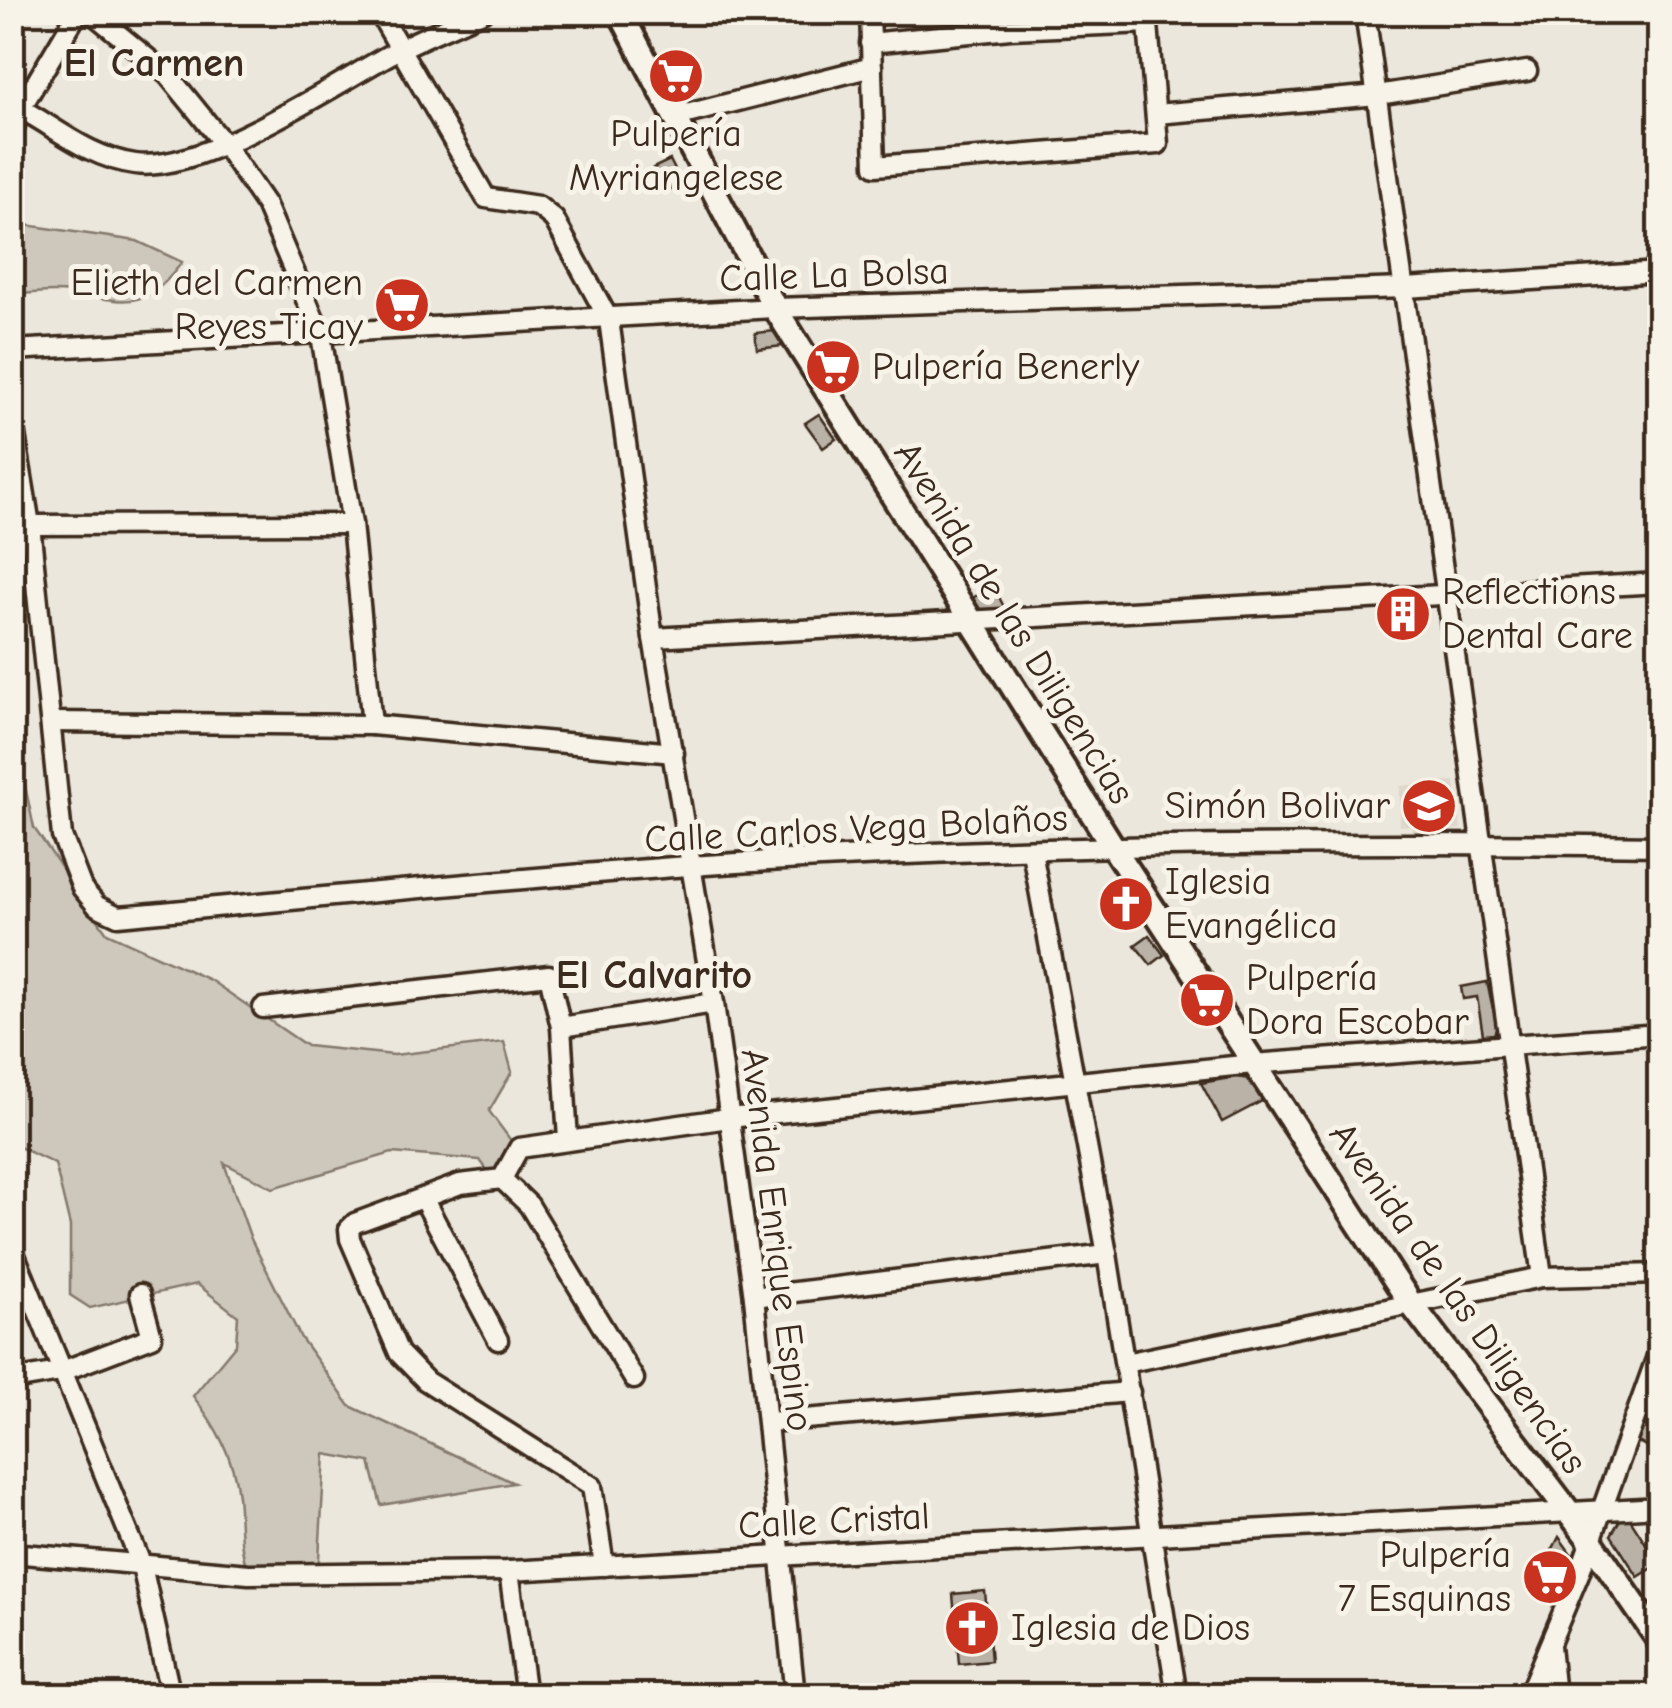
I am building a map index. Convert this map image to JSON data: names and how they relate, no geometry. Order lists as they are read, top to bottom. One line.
{"streets":{"street":["Calle La Bolsa","Avenida de las Diligencias","Calle Carlos Vega Bolaños","Avenida Enrique Espino","Calle Cristal"]},"crossings":[["Calle La Bolsa","Avenida de las Diligencias"],["Calle La Bolsa","Avenida Enrique Espino"],["Avenida de las Diligencias","Calle Carlos Vega Bolaños"],["Avenida de las Diligencias","Calle Cristal"],["Calle Carlos Vega Bolaños","Avenida Enrique Espino"],["Avenida Enrique Espino","Calle Cristal"]],"districts":["El Carmen","El Calvarito"],"places":{"supermarket":["Pulpería Myriangelese","Elieth del Carmen Reyes Ticay","Pulpería Benerly","Pulpería Dora Escobar","Pulpería 7 Esquinas"],"building":["Reflections Dental Care"],"school or university":["Simón Bolivar"],"church":["Iglesia Evangélica","Iglesia de Dios"]}}
